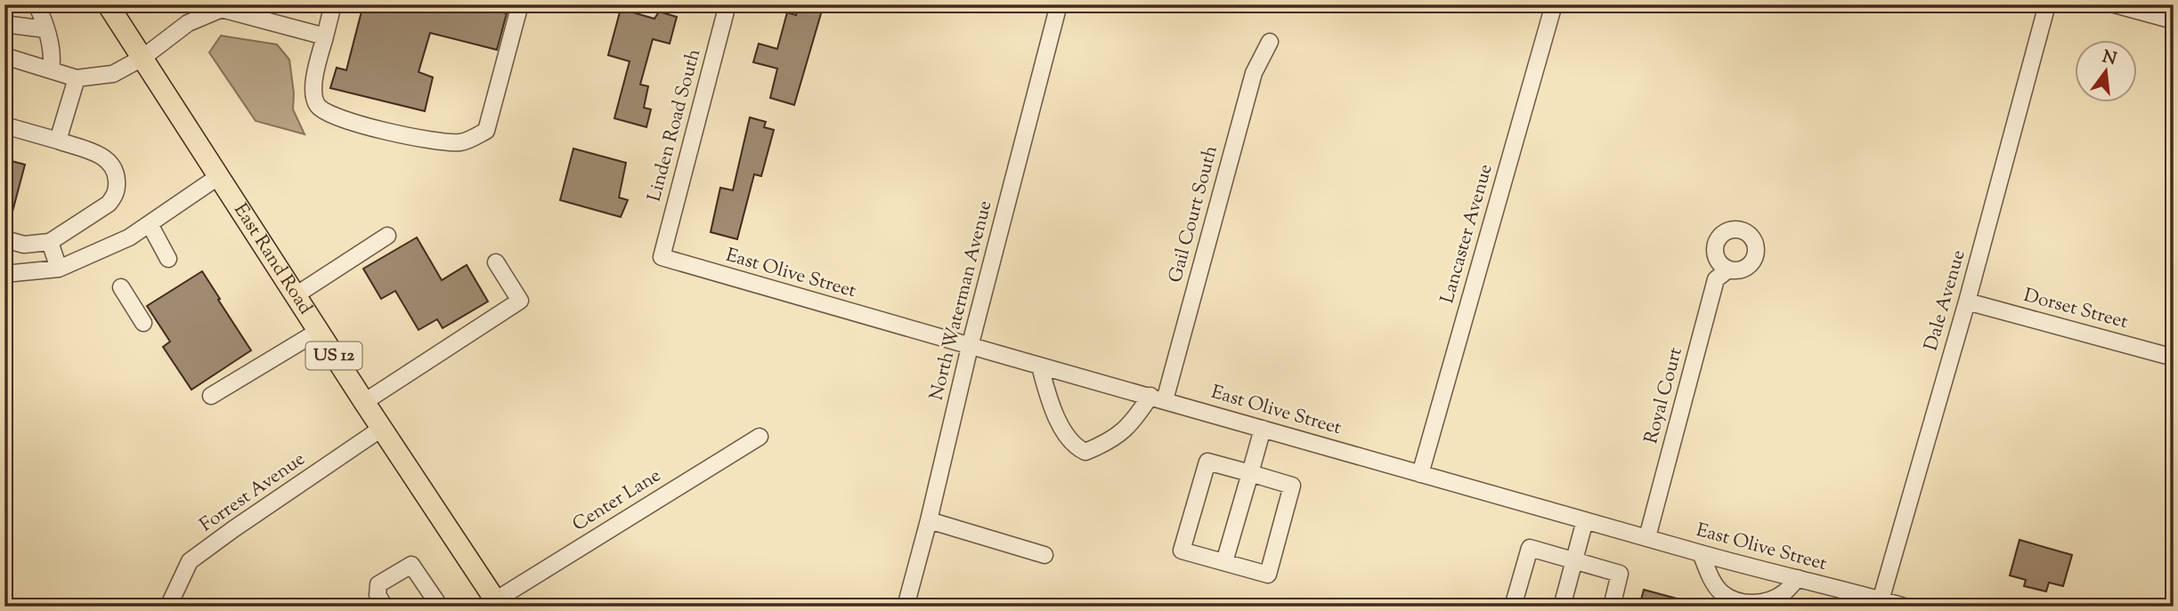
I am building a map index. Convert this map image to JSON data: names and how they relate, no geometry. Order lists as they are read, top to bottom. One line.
{"streets":{"main road":["East Rand Road","US 12"],"street":["Linden Road South","Gail Court South","Lancaster Avenue","East Olive Street","North Waterman Avenue","Dale Avenue","Dorset Street","Royal Court","Forrest Avenue","Center Lane"]},"crossings":[["Linden Road South","East Olive Street"],["Gail Court South","East Olive Street"],["Lancaster Avenue","East Olive Street"],["East Rand Road","Forrest Avenue"],["East Rand Road","Center Lane"],["East Olive Street","North Waterman Avenue"],["East Olive Street","Dale Avenue"],["East Olive Street","Royal Court"],["Dale Avenue","Dorset Street"]],"north":"top"}
